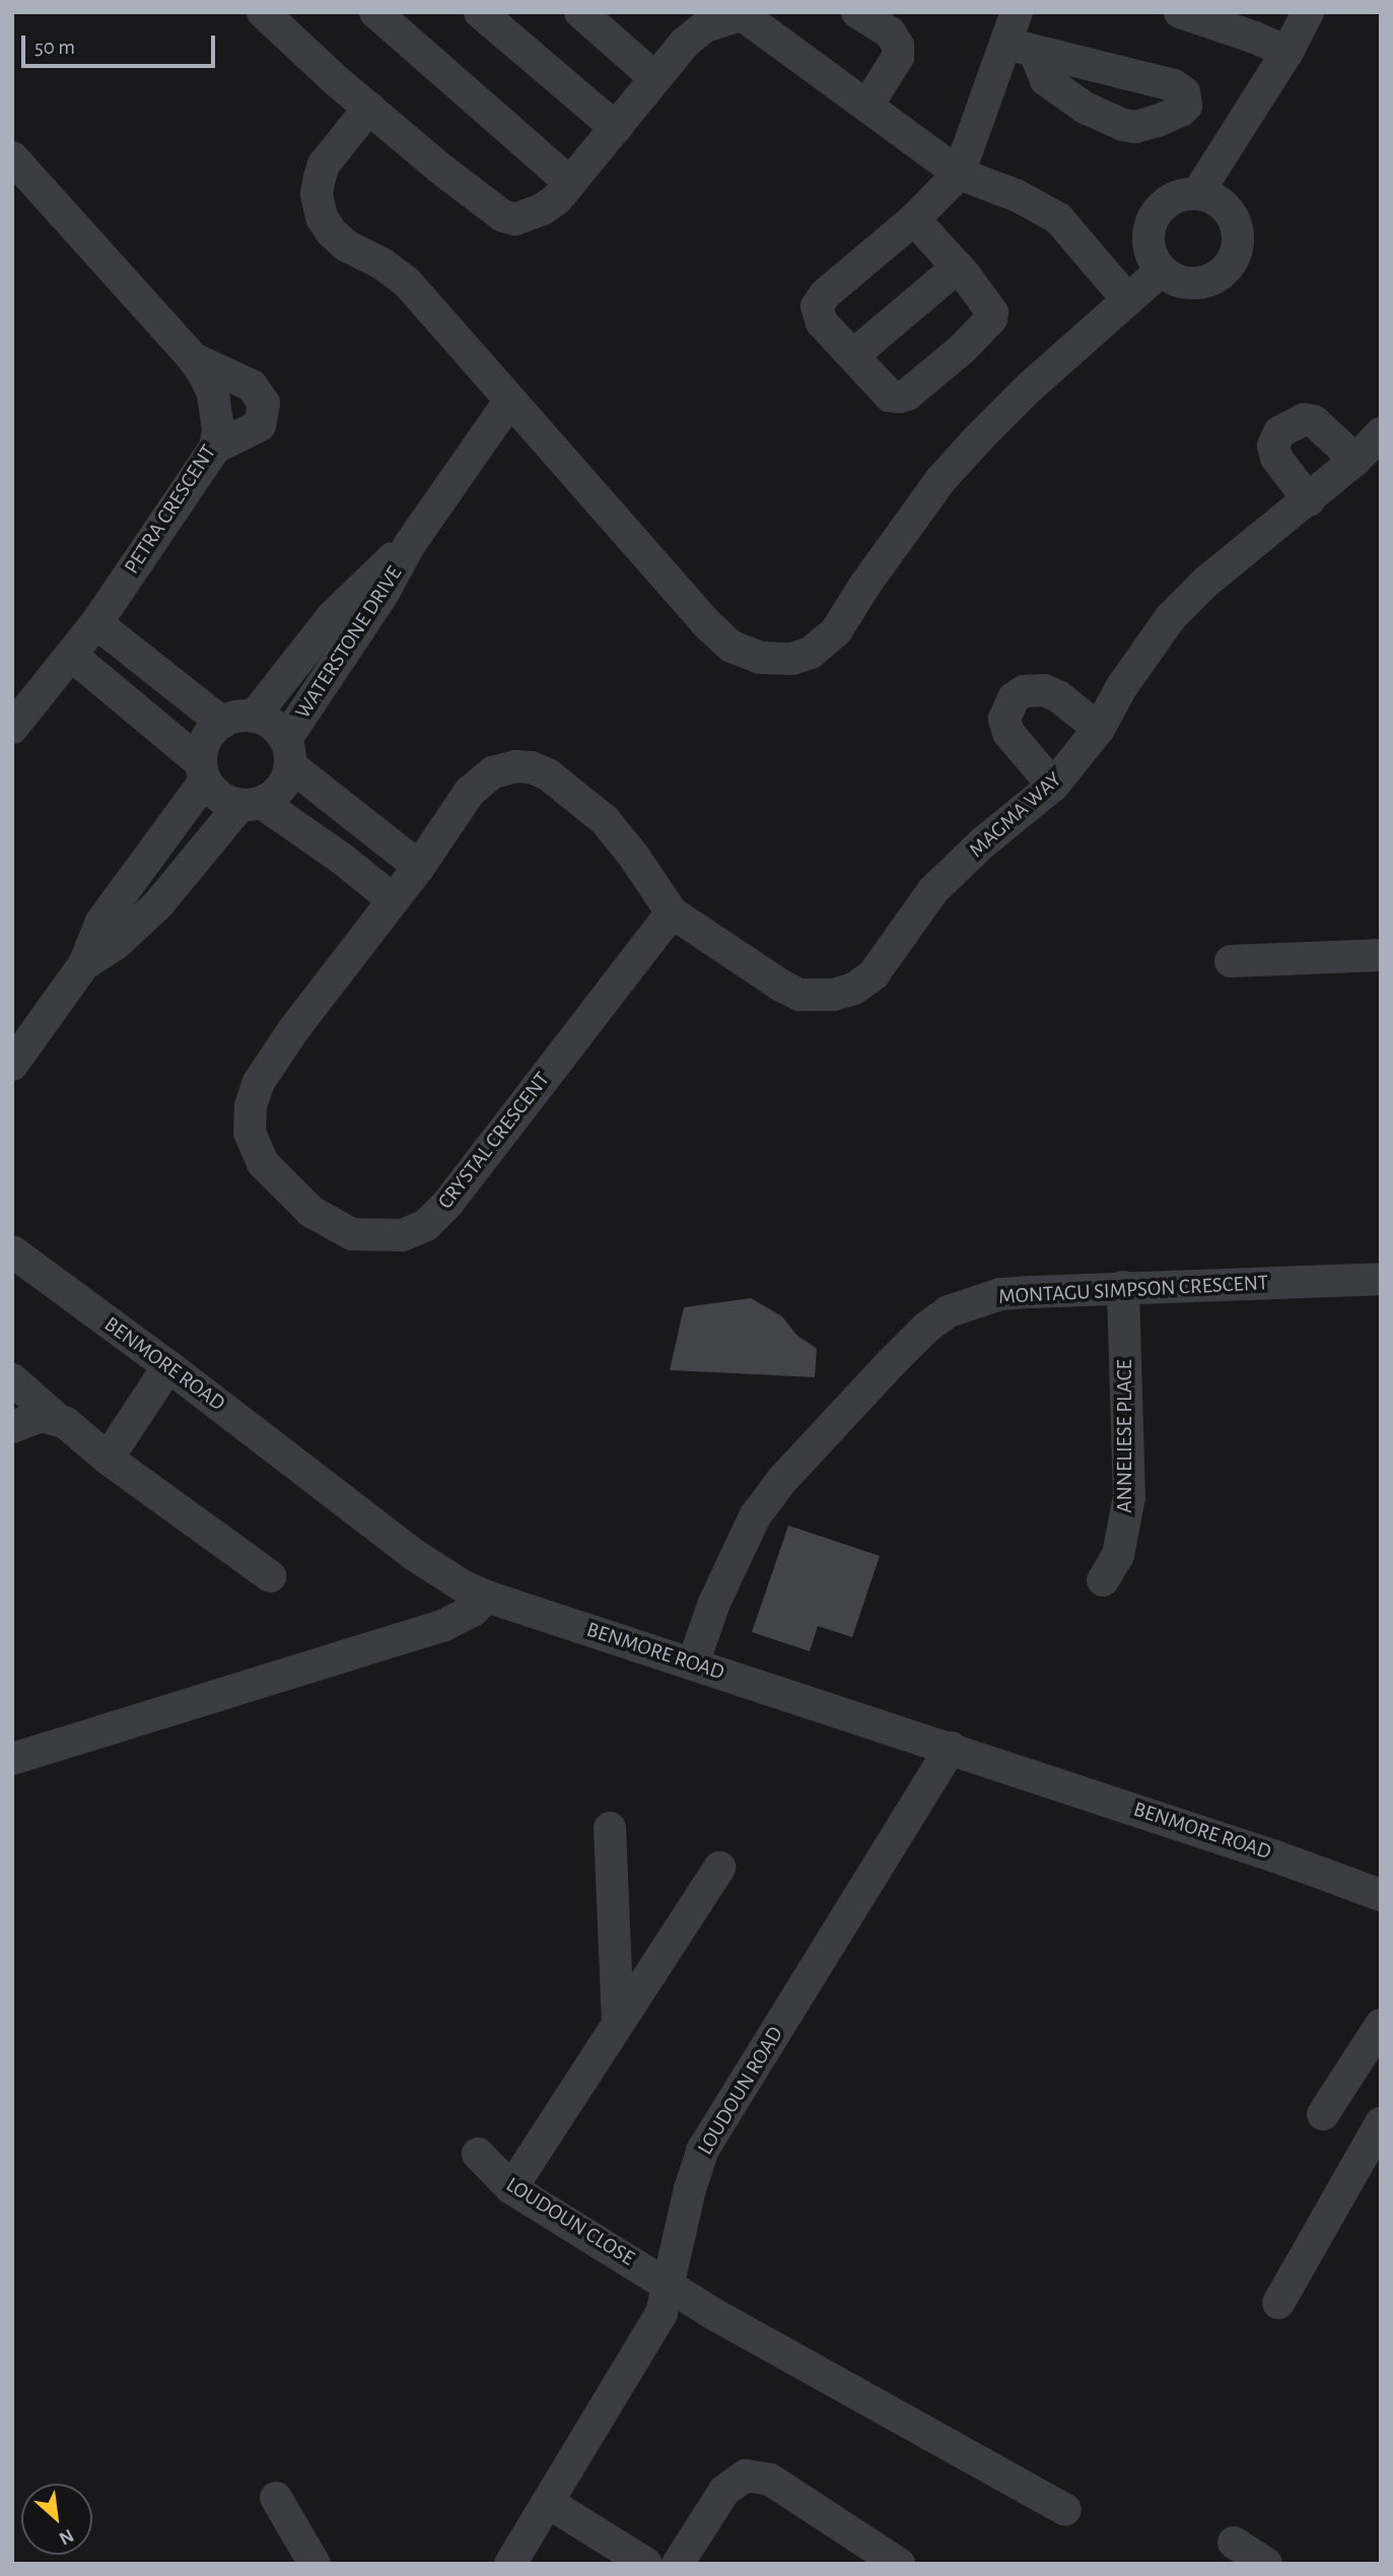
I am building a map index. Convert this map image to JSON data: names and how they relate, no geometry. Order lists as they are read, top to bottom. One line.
{"streets":{"street":["PETRA CRESCENT","WATERSTONE DRIVE","MAGMA WAY","CRYSTAL CRESCENT","MONTAGU SIMPSON CRESCENT","BENMORE ROAD","ANNELIESE PLACE","LOUDOUN ROAD","LOUDOUN CLOSE"]},"crossings":[["MAGMA WAY","CRYSTAL CRESCENT"],["MONTAGU SIMPSON CRESCENT","BENMORE ROAD"],["MONTAGU SIMPSON CRESCENT","ANNELIESE PLACE"],["BENMORE ROAD","LOUDOUN ROAD"],["LOUDOUN ROAD","LOUDOUN CLOSE"]],"scale_bar":"50 m","north":"bottom right"}
